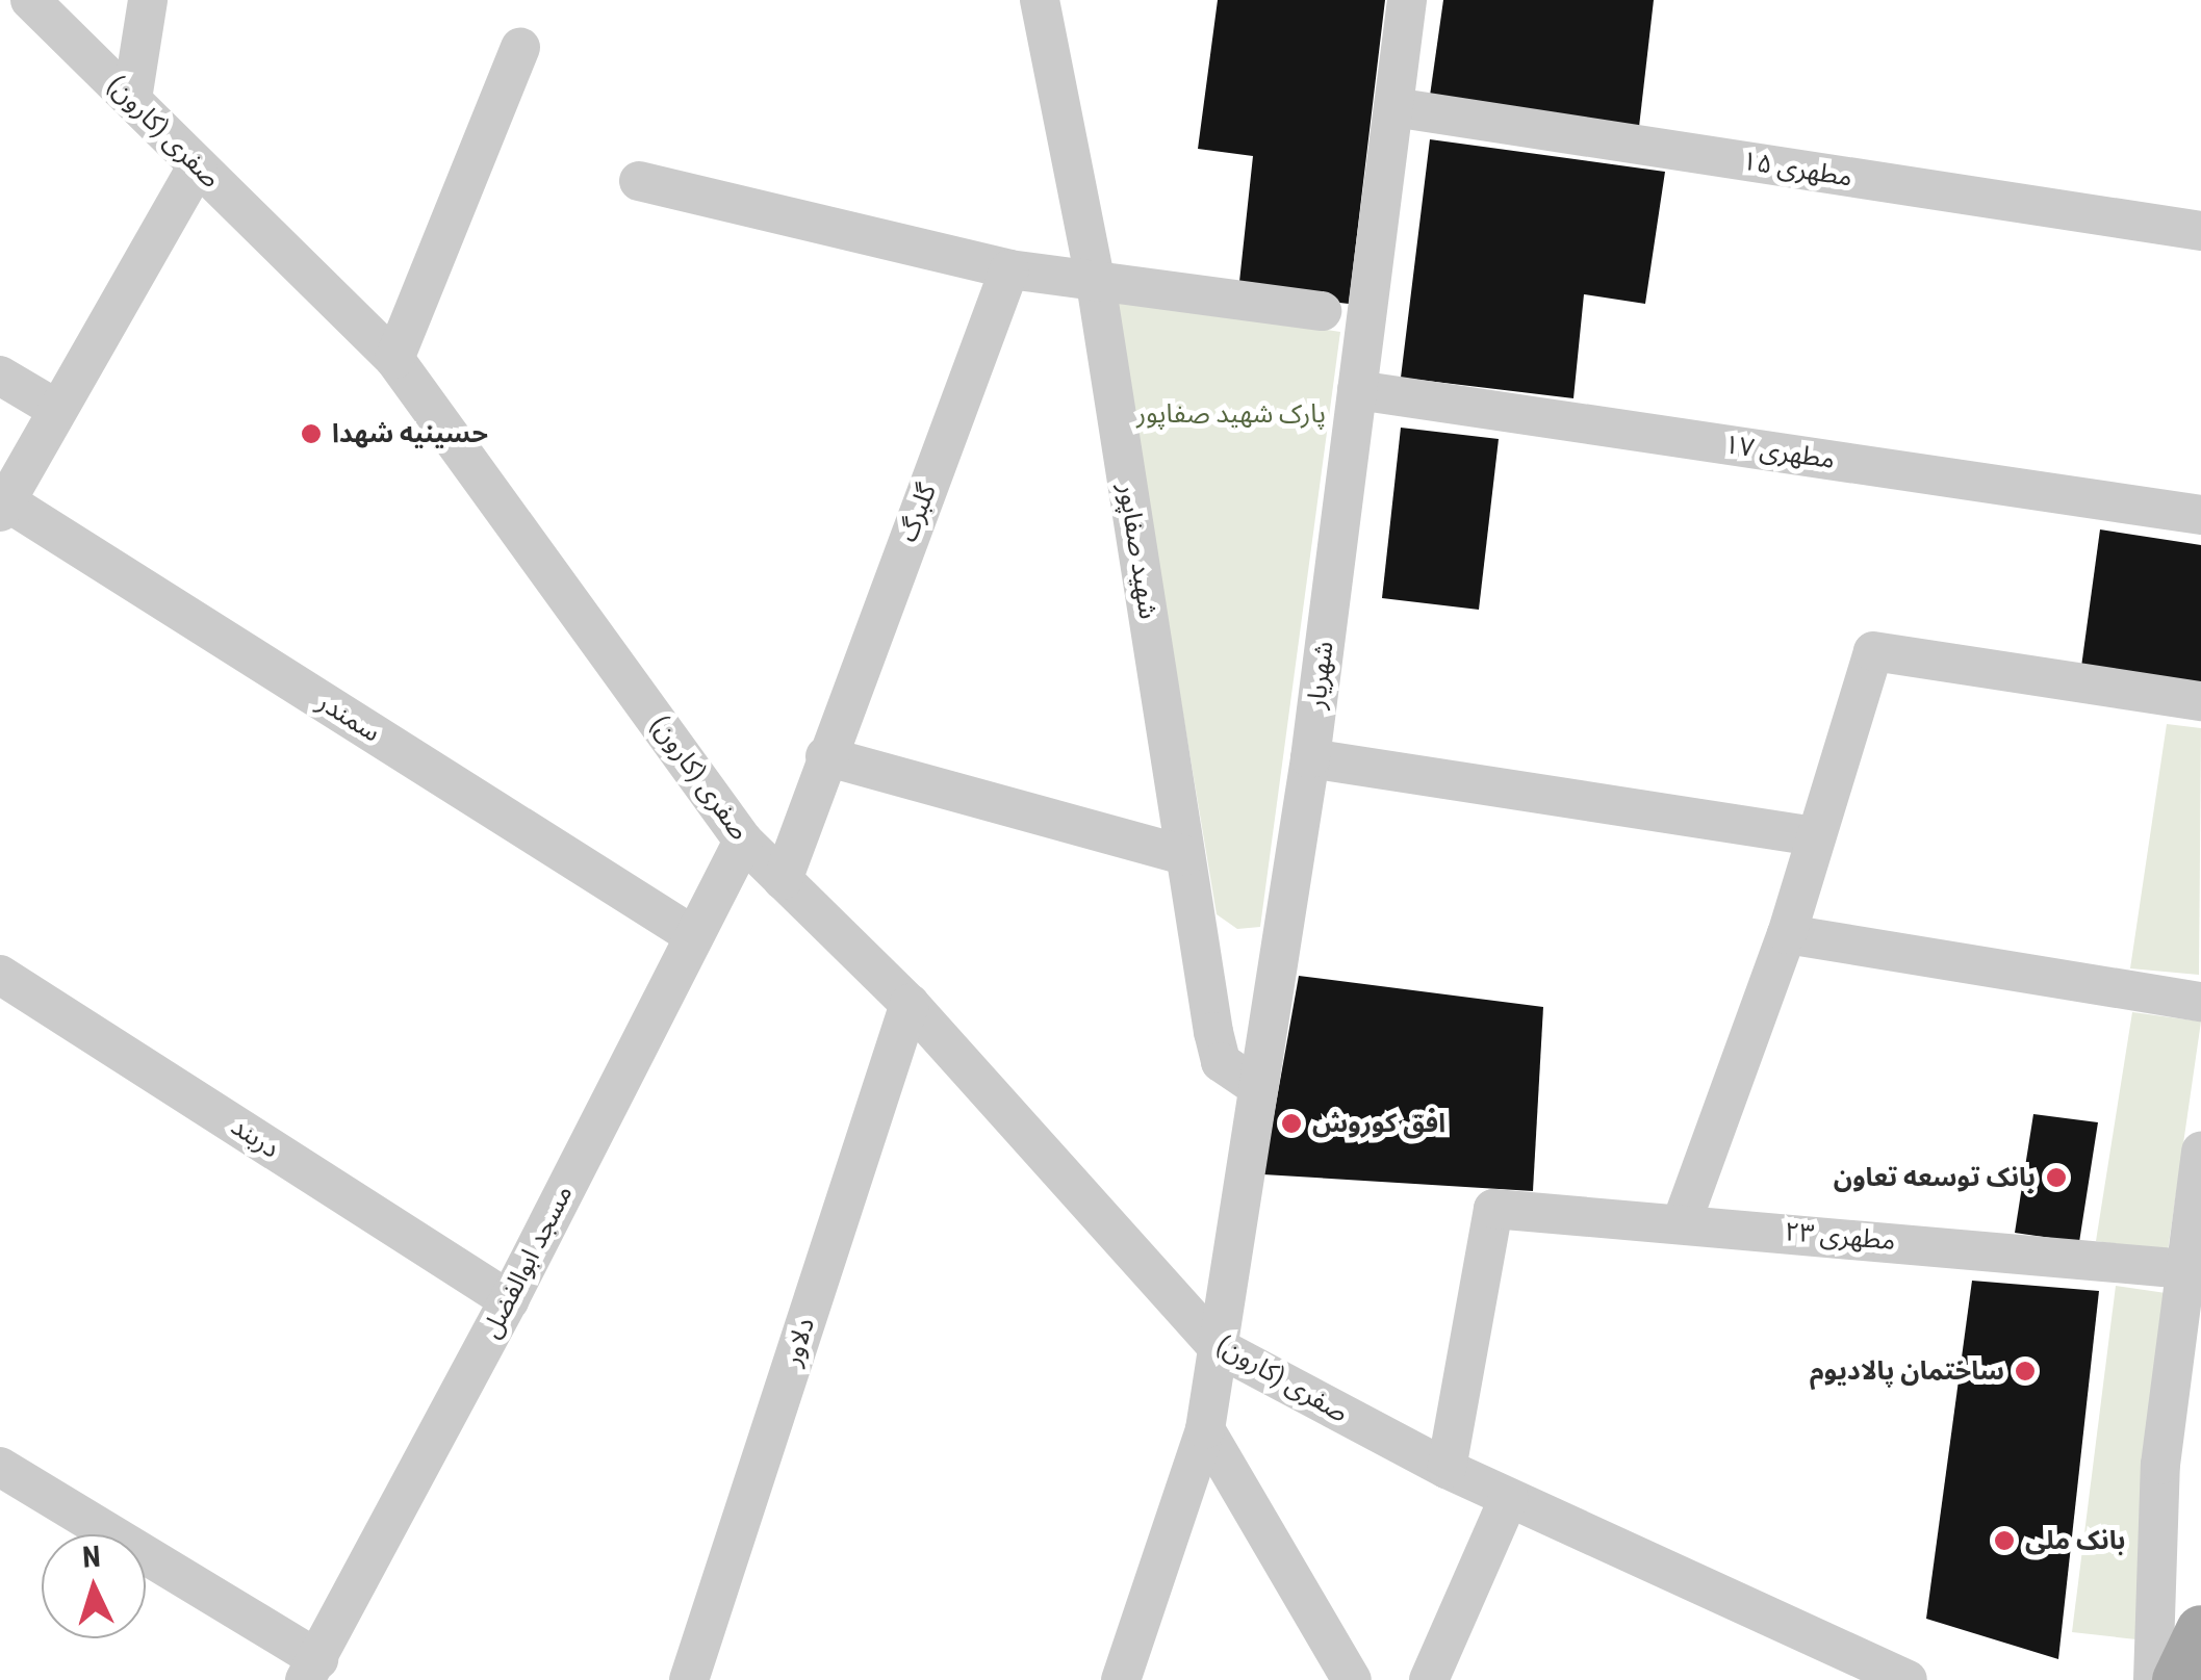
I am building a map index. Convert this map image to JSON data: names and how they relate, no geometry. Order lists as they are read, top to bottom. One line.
{"streets":{"street":["صفری (کارون)","مطهری ۱۵","مطهری ۱۷","گلبرگ","شهید صفاپور","شهریار","سمندر","دربند","مطهری ۲۳","مسجد ابوالفضل","دلاور"]},"crossings":[["صفری (کارون)","گلبرگ"],["صفری (کارون)","شهریار"],["صفری (کارون)","مطهری ۲۳"],["صفری (کارون)","مسجد ابوالفضل"],["صفری (کارون)","دلاور"],["مطهری ۱۵","شهریار"],["مطهری ۱۷","شهریار"],["شهید صفاپور","شهریار"],["سمندر","مسجد ابوالفضل"],["دربند","مسجد ابوالفضل"]],"parks":["پارک شهید صفاپور"],"places":["حسینیه شهدا","افق کوروش","بانک توسعه تعاون","ساختمان پالادیوم","بانک ملی"],"north":"top"}
